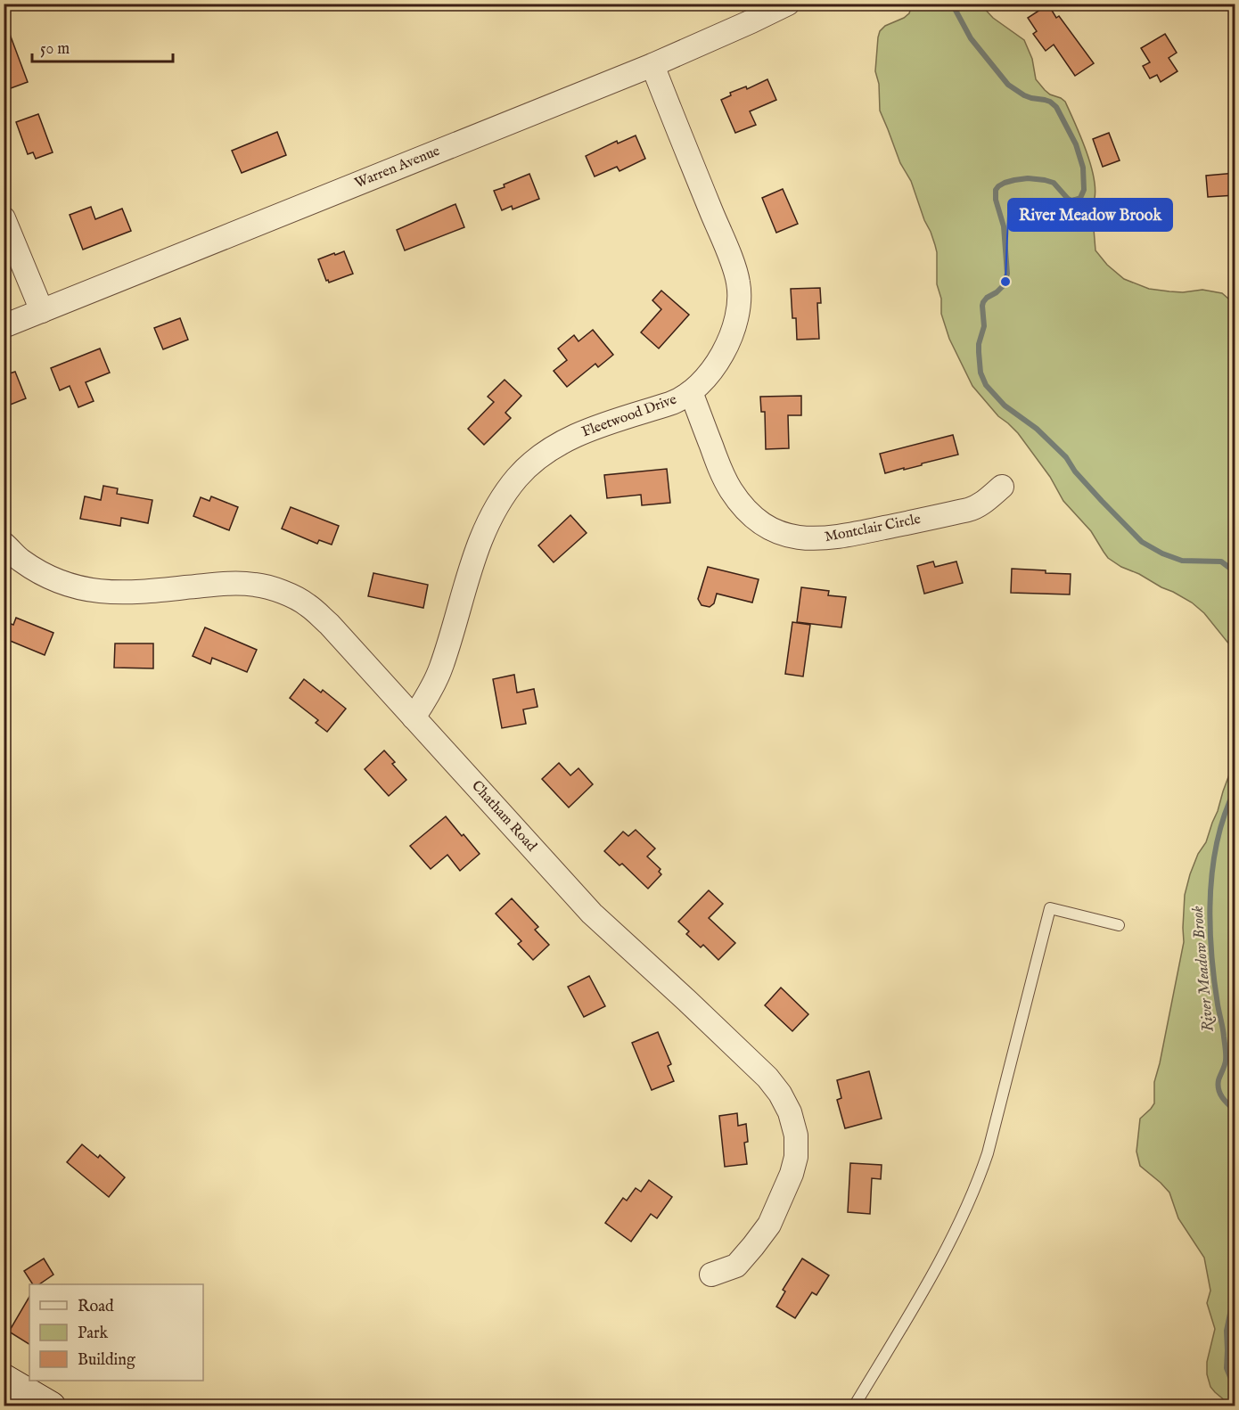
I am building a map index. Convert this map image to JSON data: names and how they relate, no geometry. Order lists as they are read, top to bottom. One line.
{"streets":{"street":["Warren Avenue","Fleetwood Drive","Montclair Circle","Chatham Road"]},"crossings":[["Warren Avenue","Fleetwood Drive"],["Fleetwood Drive","Montclair Circle"],["Fleetwood Drive","Chatham Road"]],"water":["River Meadow Brook"],"places":["River Meadow Brook"],"legend":["Road","Park","Building"],"scale_bar":"50 m"}
